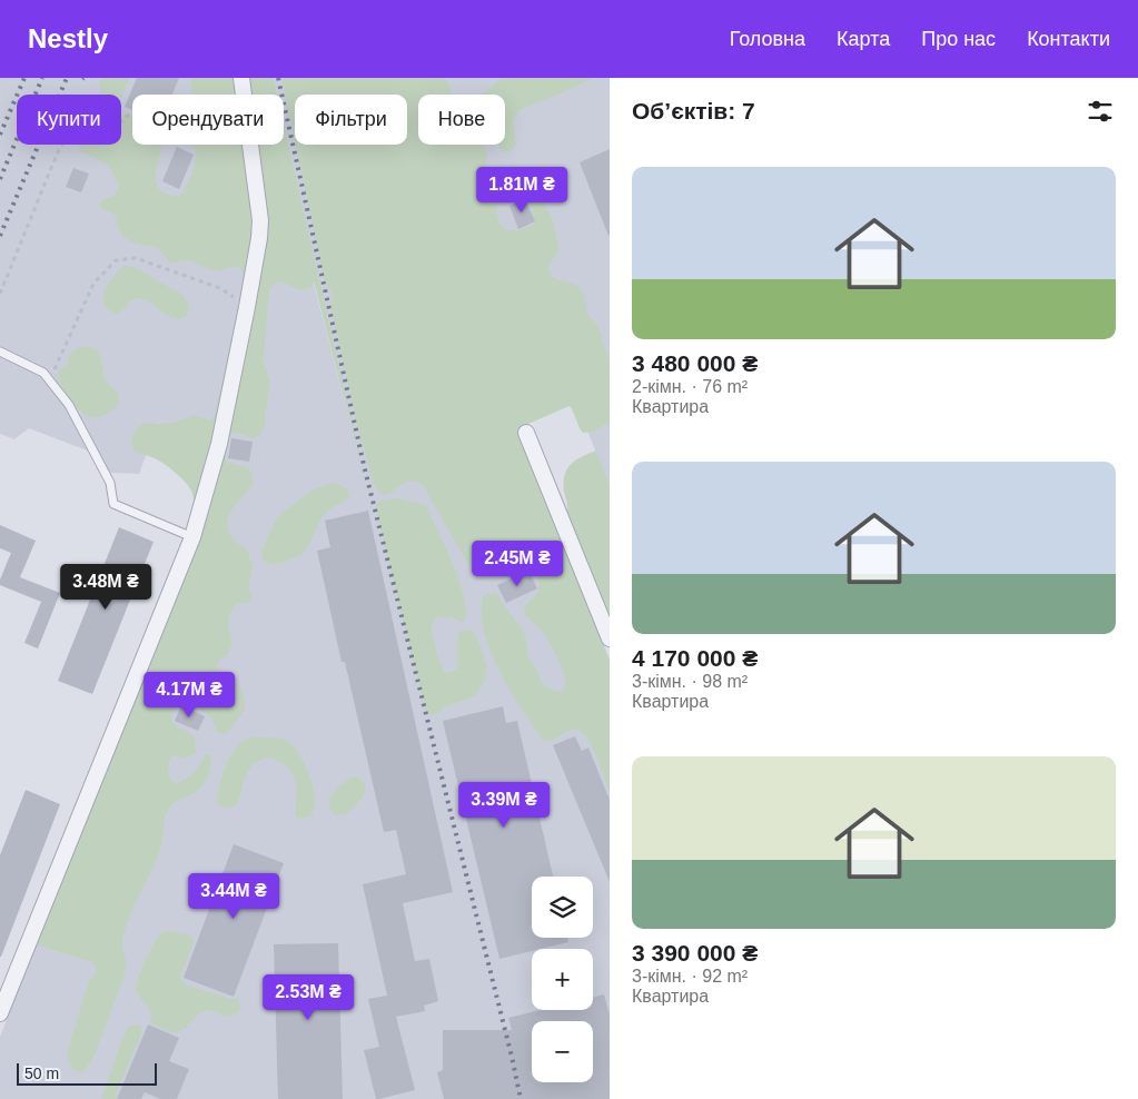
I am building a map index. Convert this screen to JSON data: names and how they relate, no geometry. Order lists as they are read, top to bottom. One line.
{"scale_bar":"50 m","page":{"header":"Nestly","nav":["Головна","Карта","Про нас","Контакти"],"heading":"Об’єктів: 7","chip":["Купити","Орендувати","Фільтри","Нове"],"list":[{"name":"3 480 000 ₴","note":"2-кімн. · 76 m² · Квартира"},{"name":"4 170 000 ₴","note":"3-кімн. · 98 m² · Квартира"},{"name":"3 390 000 ₴","note":"3-кімн. · 92 m² · Квартира"}],"price":["1.81M ₴","2.45M ₴","3.48M ₴","4.17M ₴","3.39M ₴","3.44M ₴","2.53M ₴"],"map_buttons":["+","−"],"scale":"50 m"}}
